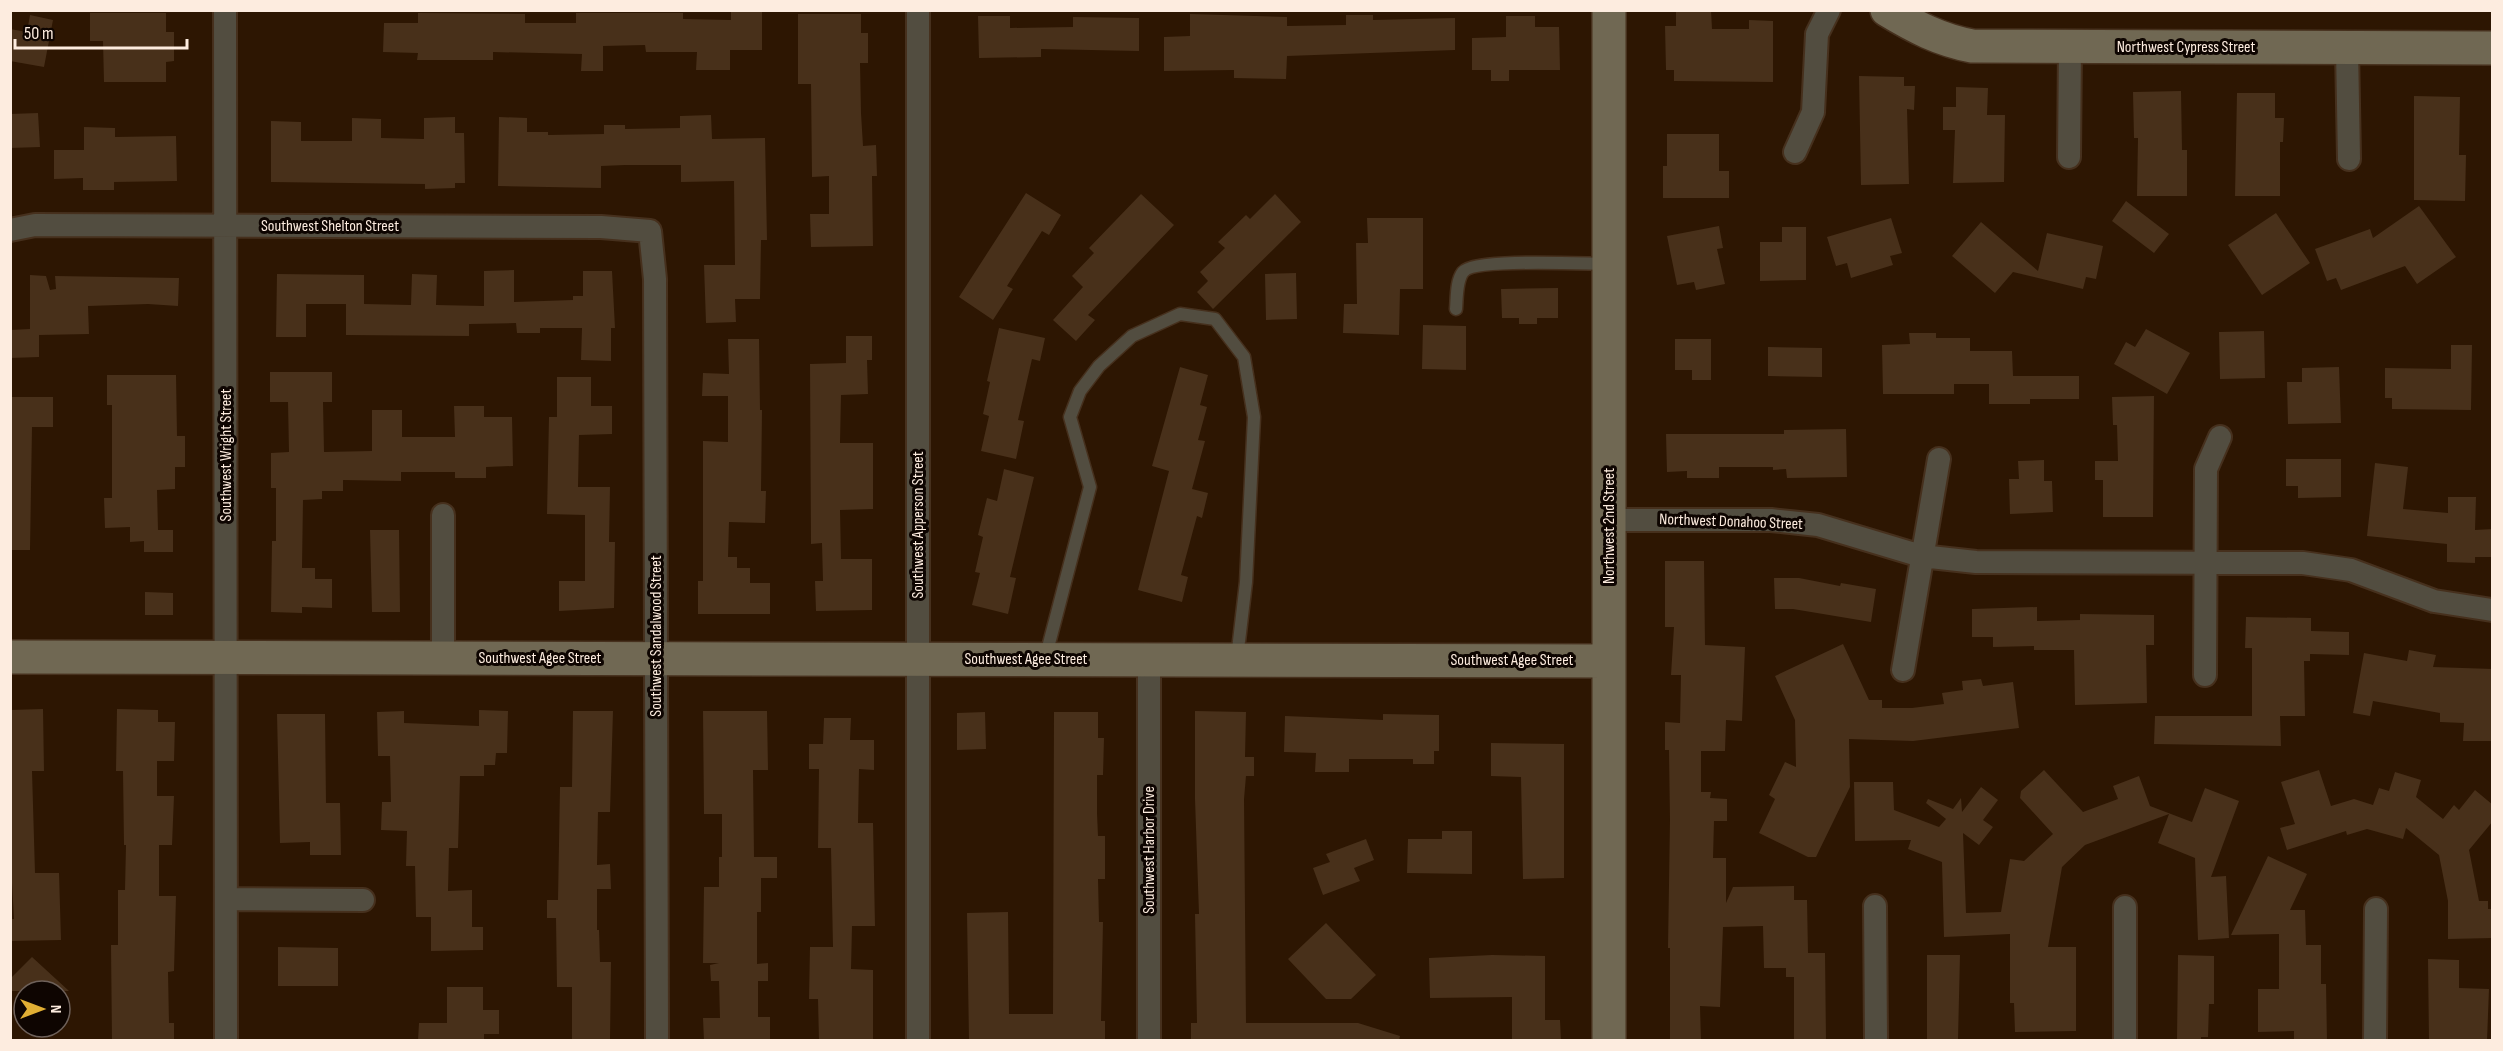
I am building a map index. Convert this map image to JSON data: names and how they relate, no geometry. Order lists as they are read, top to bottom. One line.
{"streets":{"street":["Northwest Cypress Street","Southwest Shelton Street","Southwest Wright Street","Northwest Donahoo Street","Southwest Apperson Street","Northwest 2nd Street","Southwest Sandalwood Street","Southwest Agee Street","Southwest Harbor Drive"]},"crossings":[["Southwest Shelton Street","Southwest Wright Street"],["Southwest Shelton Street","Southwest Sandalwood Street"],["Southwest Wright Street","Southwest Agee Street"],["Northwest Donahoo Street","Northwest 2nd Street"],["Southwest Apperson Street","Southwest Agee Street"],["Northwest 2nd Street","Southwest Agee Street"],["Southwest Sandalwood Street","Southwest Agee Street"],["Southwest Agee Street","Southwest Harbor Drive"]],"scale_bar":"50 m","north":"right"}
